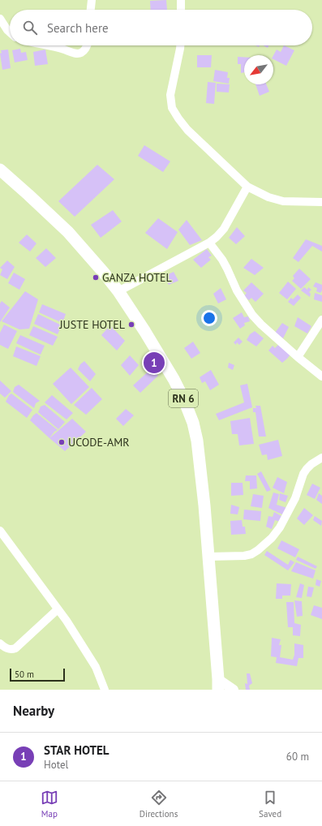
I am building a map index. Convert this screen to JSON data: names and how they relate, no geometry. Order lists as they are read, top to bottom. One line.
{"streets":{"main road":["RN 6"]},"places":["GANZA HOTEL","JUSTE HOTEL","UCODE-AMR"],"scale_bar":"50 m","north":"bottom left","page":{"search":"Search here","pins":"1","scale":"50 m","heading":"Nearby","list":[{"mark":"1","name":"STAR HOTEL","note":"Hotel","value":"60 m"}],"nav":["Map","Directions","Saved"]}}
